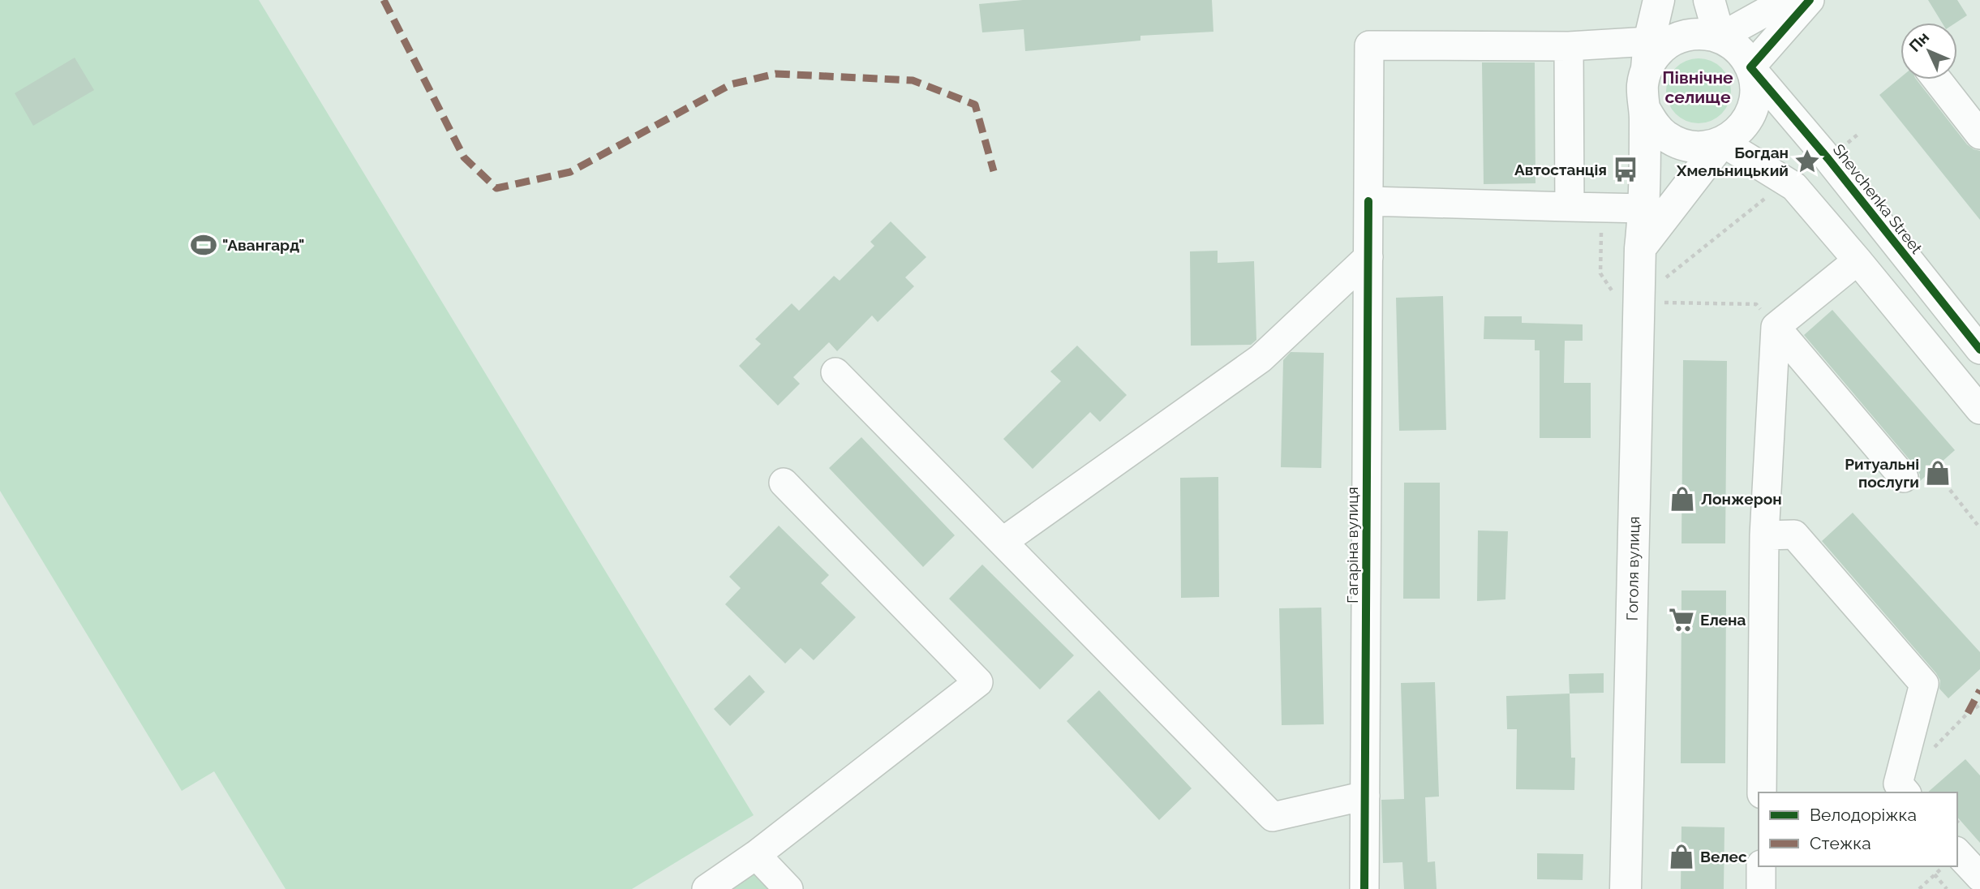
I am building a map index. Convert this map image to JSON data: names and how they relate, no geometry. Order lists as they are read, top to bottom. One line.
{"streets":{"main road":["Гоголя вулиця"],"street":["Shevchenka Street","Гагаріна вулиця"]},"crossings":[["Shevchenka Street","Гоголя вулиця"]],"districts":["Північне селище"],"places":{"place":["Богдан Хмельницький"],"bus stop":["Автостанція"],"sports":["\"Авангард\""],"shop":["Ритуальні послуги","Лонжерон","Велес"],"supermarket":["Елена"]},"legend":["Велодоріжка","Стежка"],"north":"top left"}
